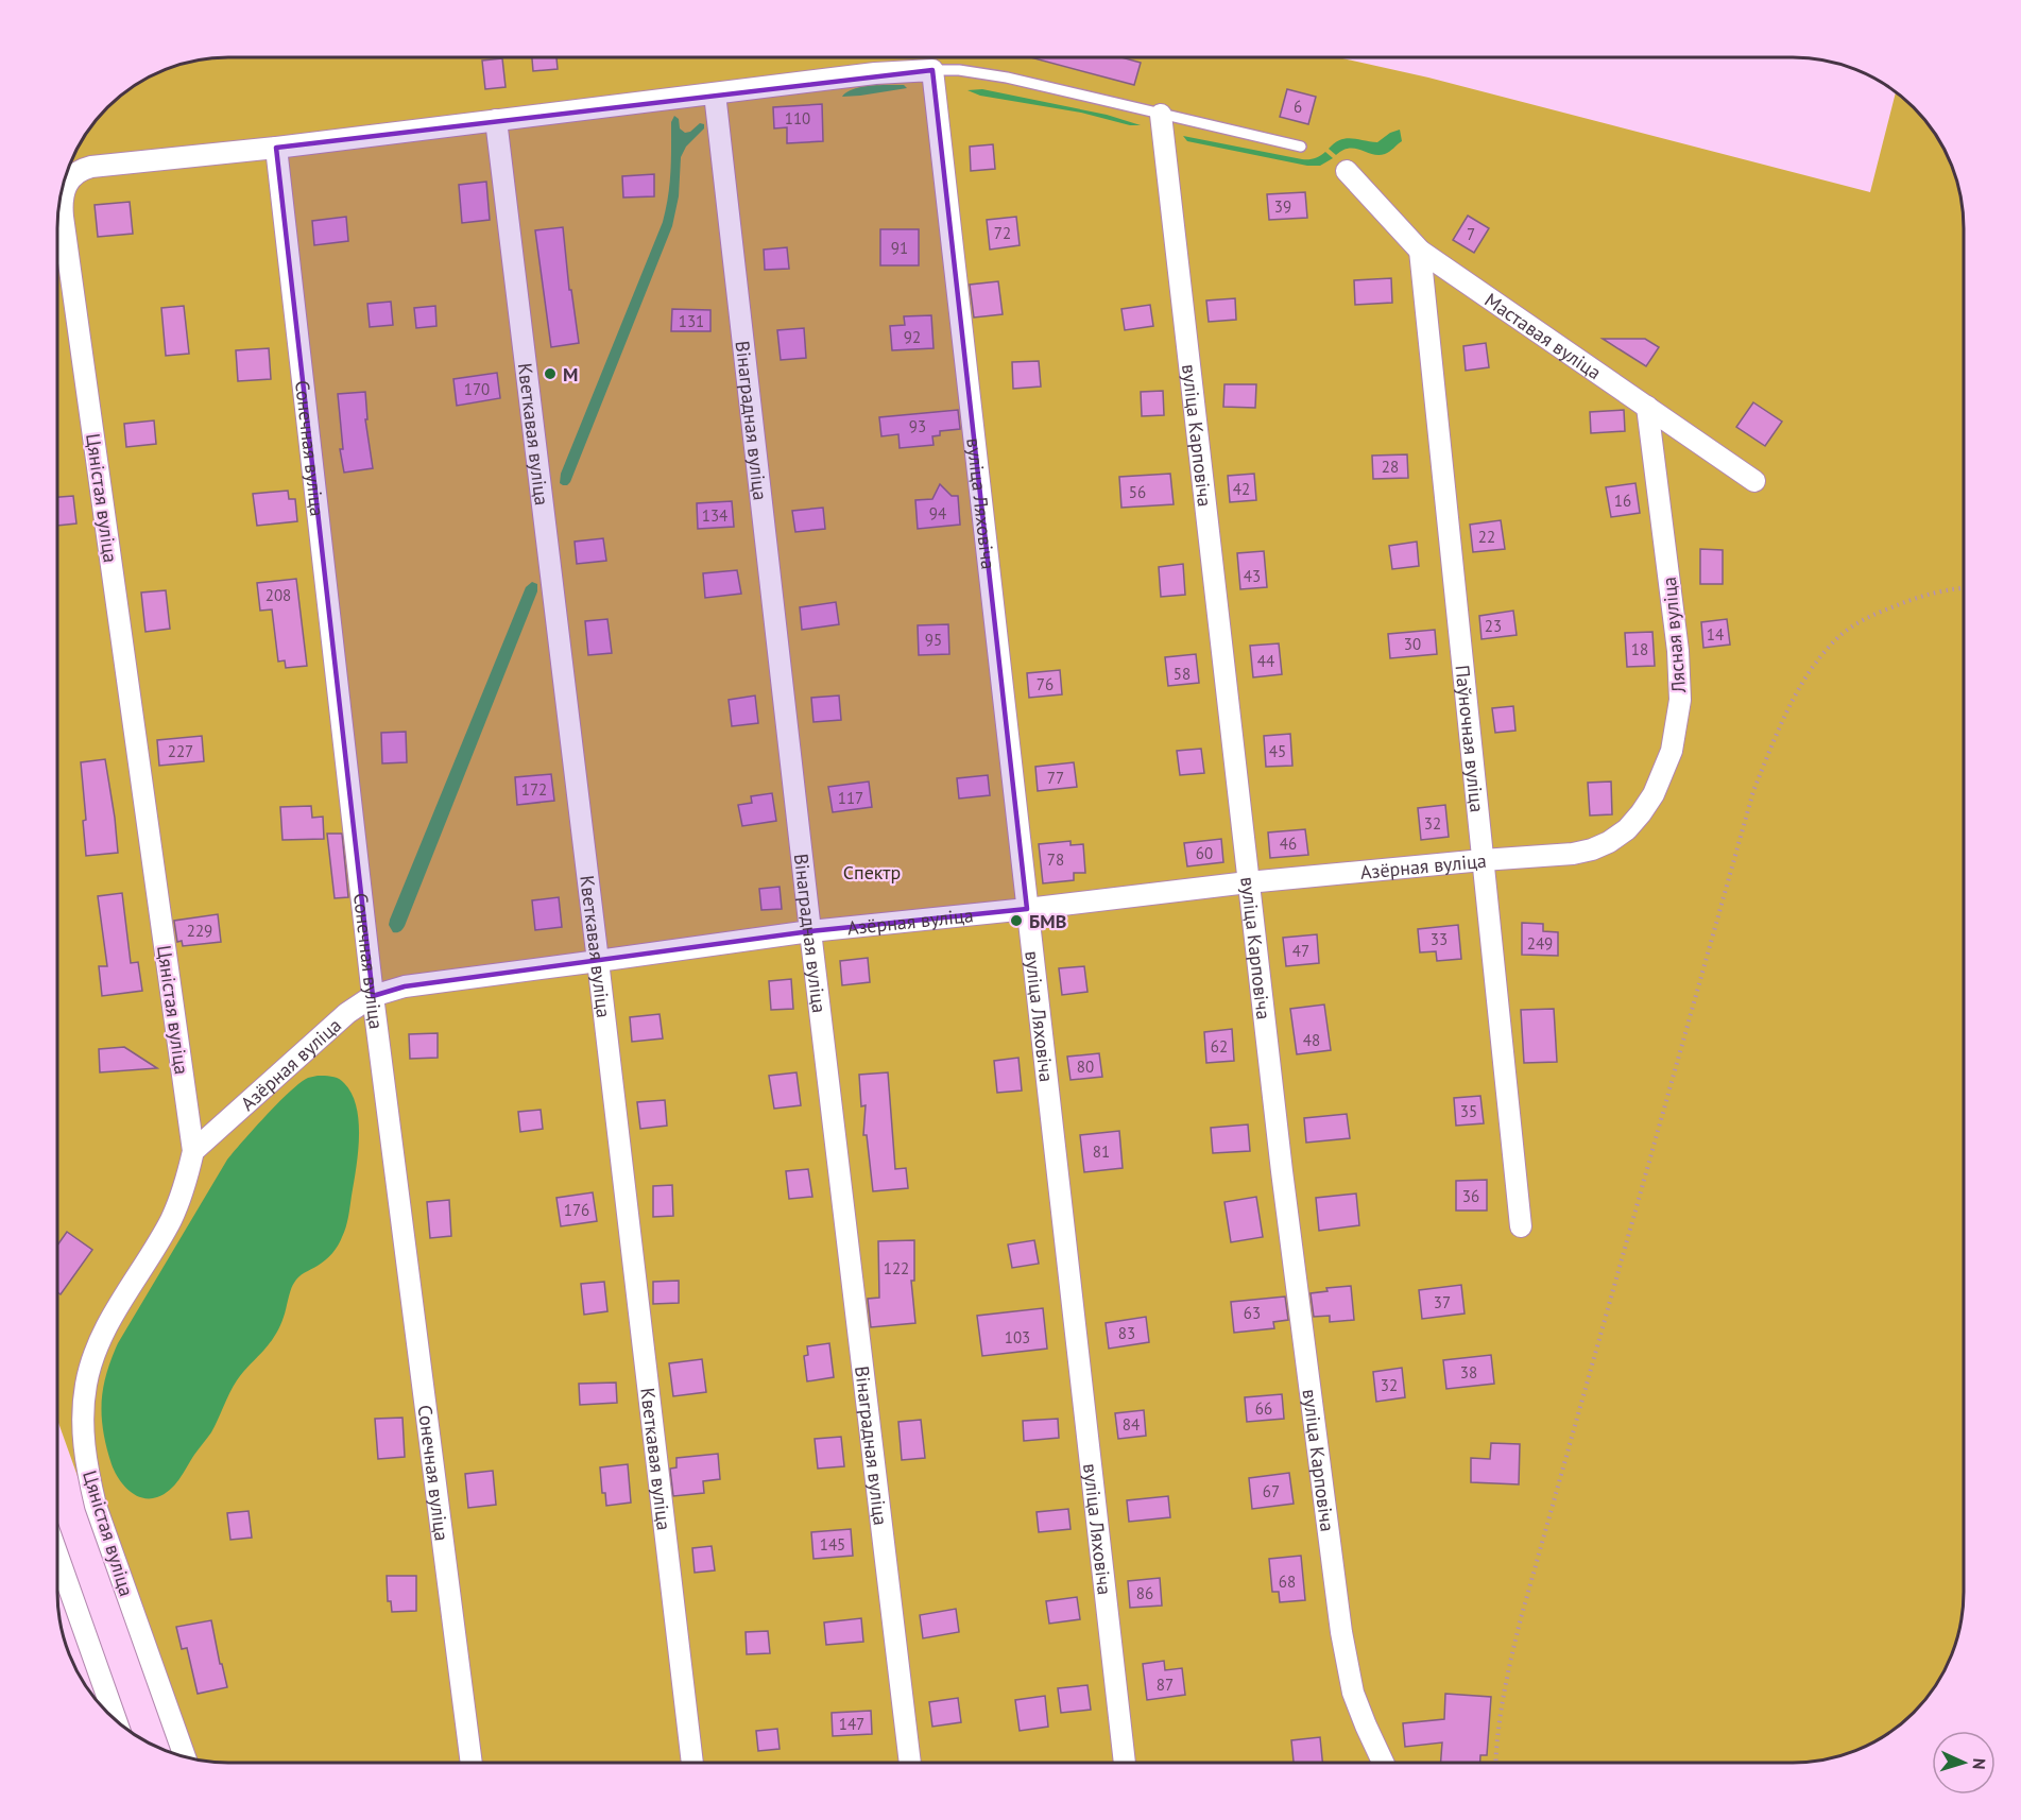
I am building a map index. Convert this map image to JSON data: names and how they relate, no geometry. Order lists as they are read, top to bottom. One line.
{"streets":{"street":["Маставая вуліца","Вінаградная вуліца","Кветкавая вуліца","вуліца Карповіча","Сонечная вуліца","Цяністая вуліца","вуліца Ляховіча","Лясная вуліца","Паўночная вуліца","Азёрная вуліца"]},"crossings":[["Маставая вуліца","Лясная вуліца"],["Маставая вуліца","Паўночная вуліца"],["Вінаградная вуліца","Цяністая вуліца"],["Вінаградная вуліца","Азёрная вуліца"],["Кветкавая вуліца","Цяністая вуліца"],["Кветкавая вуліца","Азёрная вуліца"],["вуліца Карповіча","Азёрная вуліца"],["Сонечная вуліца","Цяністая вуліца"],["Сонечная вуліца","Азёрная вуліца"],["Цяністая вуліца","вуліца Ляховіча"],["Цяністая вуліца","Азёрная вуліца"],["вуліца Ляховіча","Азёрная вуліца"],["Лясная вуліца","Азёрная вуліца"],["Паўночная вуліца","Азёрная вуліца"]],"parks":["Спектр"],"places":["М","БМВ"],"house_numbers":["6","110","39","72","7","91","131","92","170","93","28","42","56","16","94","134","22","43","208","23","14","95","30","18","44","58","76","227","45","77","172","117","32","46","60","78","229","33","249","47","48","62","80","35","81","36","176","122","37","63","83","103","38","32","66","84","67","145","68","86","87","147"],"north":"right"}
